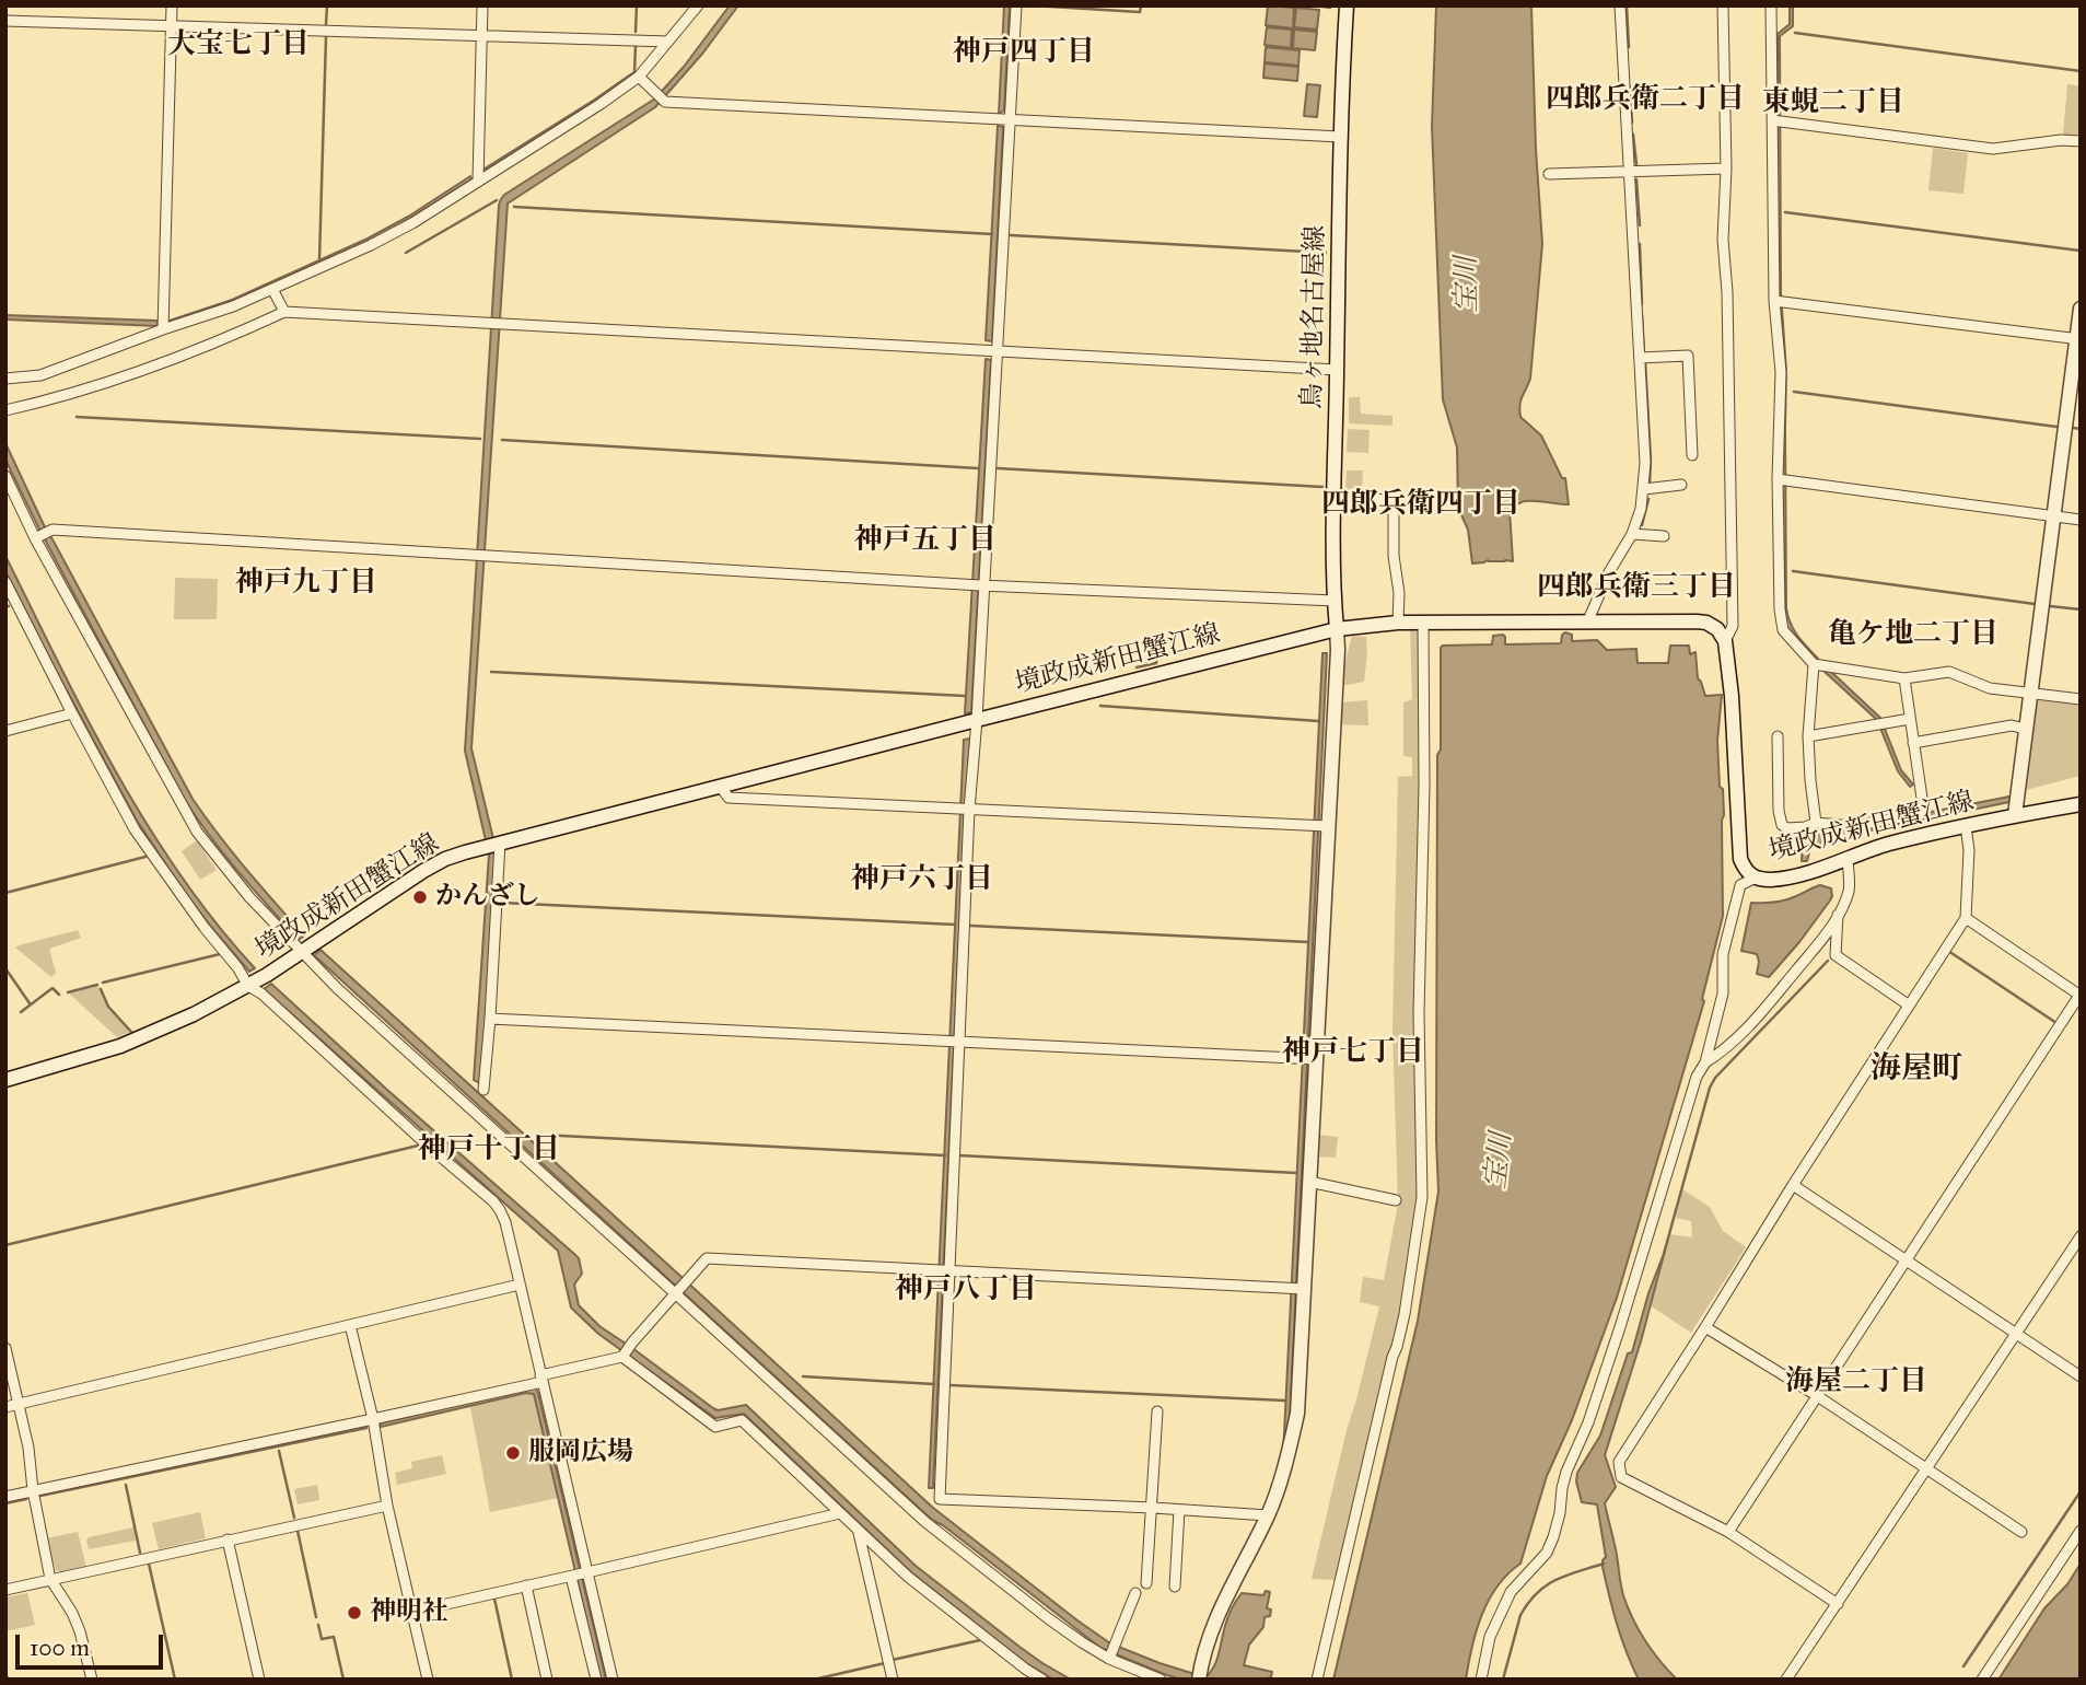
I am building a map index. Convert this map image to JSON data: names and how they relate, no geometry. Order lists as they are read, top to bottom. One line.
{"streets":{"main road":["鳥ヶ地名古屋線","境政成新田蟹江線"]},"crossings":[["鳥ヶ地名古屋線","境政成新田蟹江線"]],"districts":["大宝七丁目","神戸四丁目","四郎兵衛二丁目","東蜆二丁目","四郎兵衛四丁目","神戸五丁目","神戸九丁目","四郎兵衛三丁目","亀ケ地二丁目","神戸六丁目","神戸七丁目","海屋町","神戸十丁目","神戸八丁目","海屋二丁目"],"water":["宝川"],"places":["かんざし","服岡広場","神明社"],"scale_bar":"100 m"}
